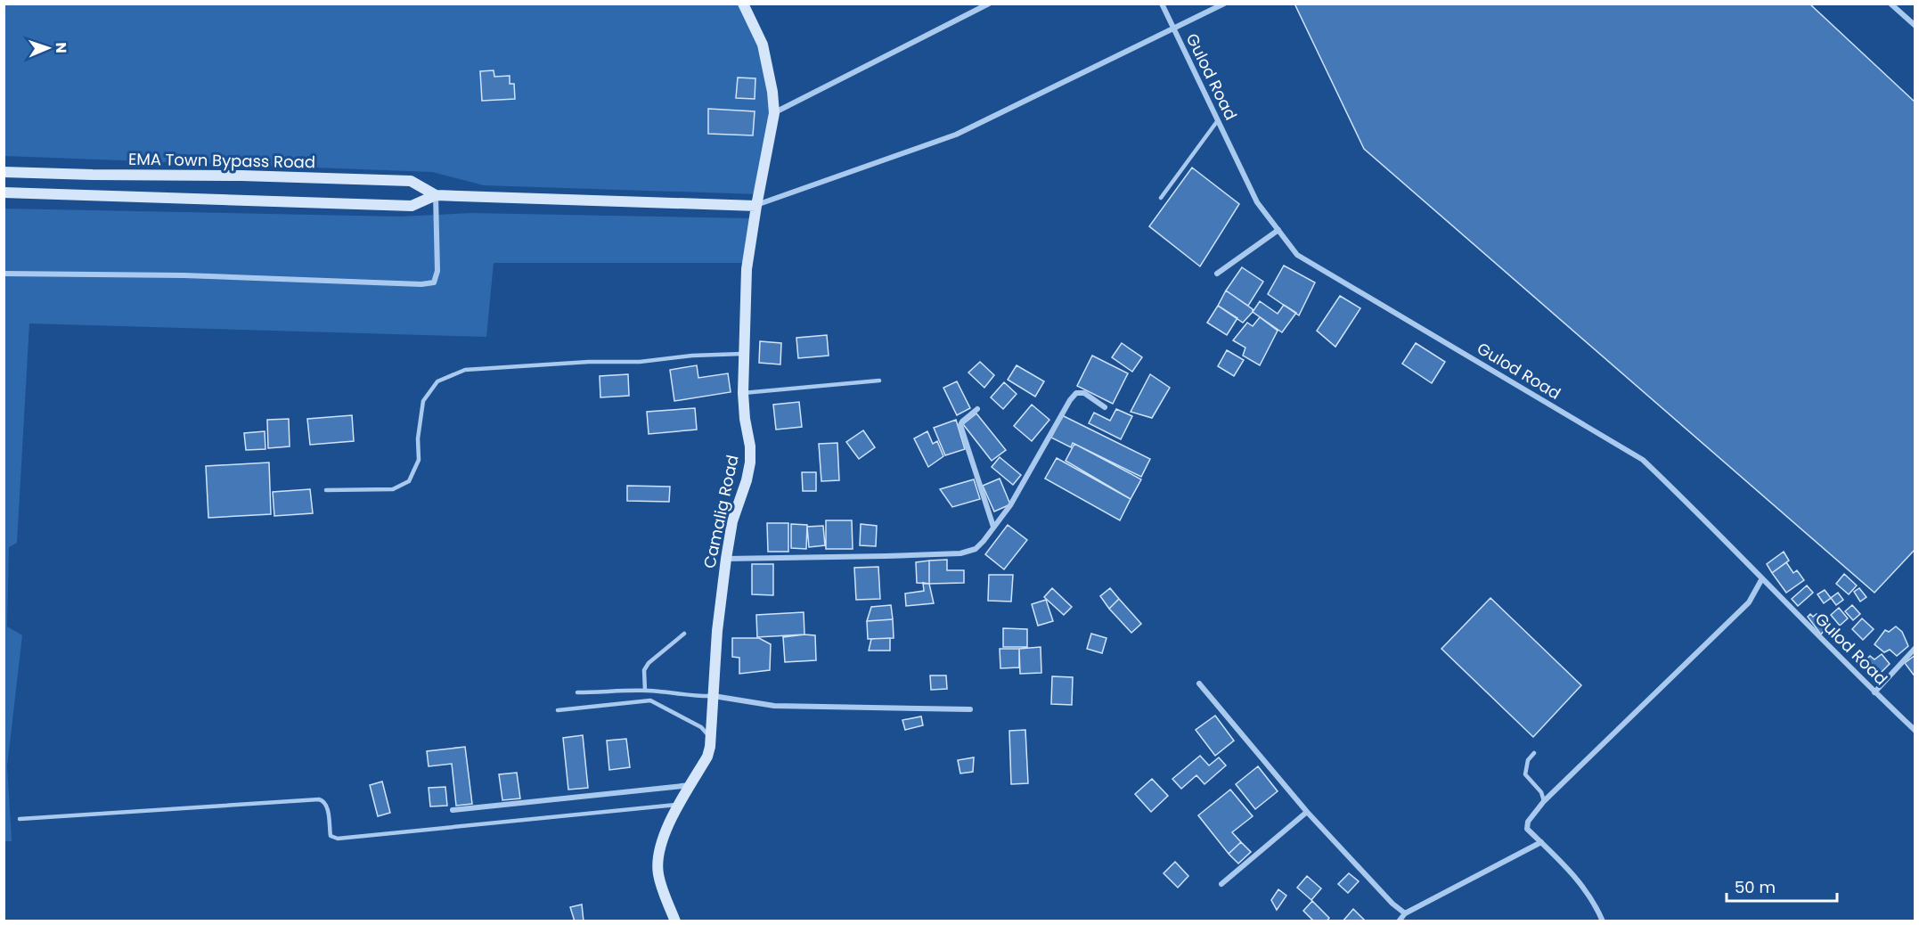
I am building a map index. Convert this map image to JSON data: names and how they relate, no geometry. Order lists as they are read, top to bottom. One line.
{"streets":{"street":["Gulod Road","EMA Town Bypass Road","Camalig Road"]},"crossings":[["EMA Town Bypass Road","Camalig Road"]],"scale_bar":"50 m","north":"right"}
